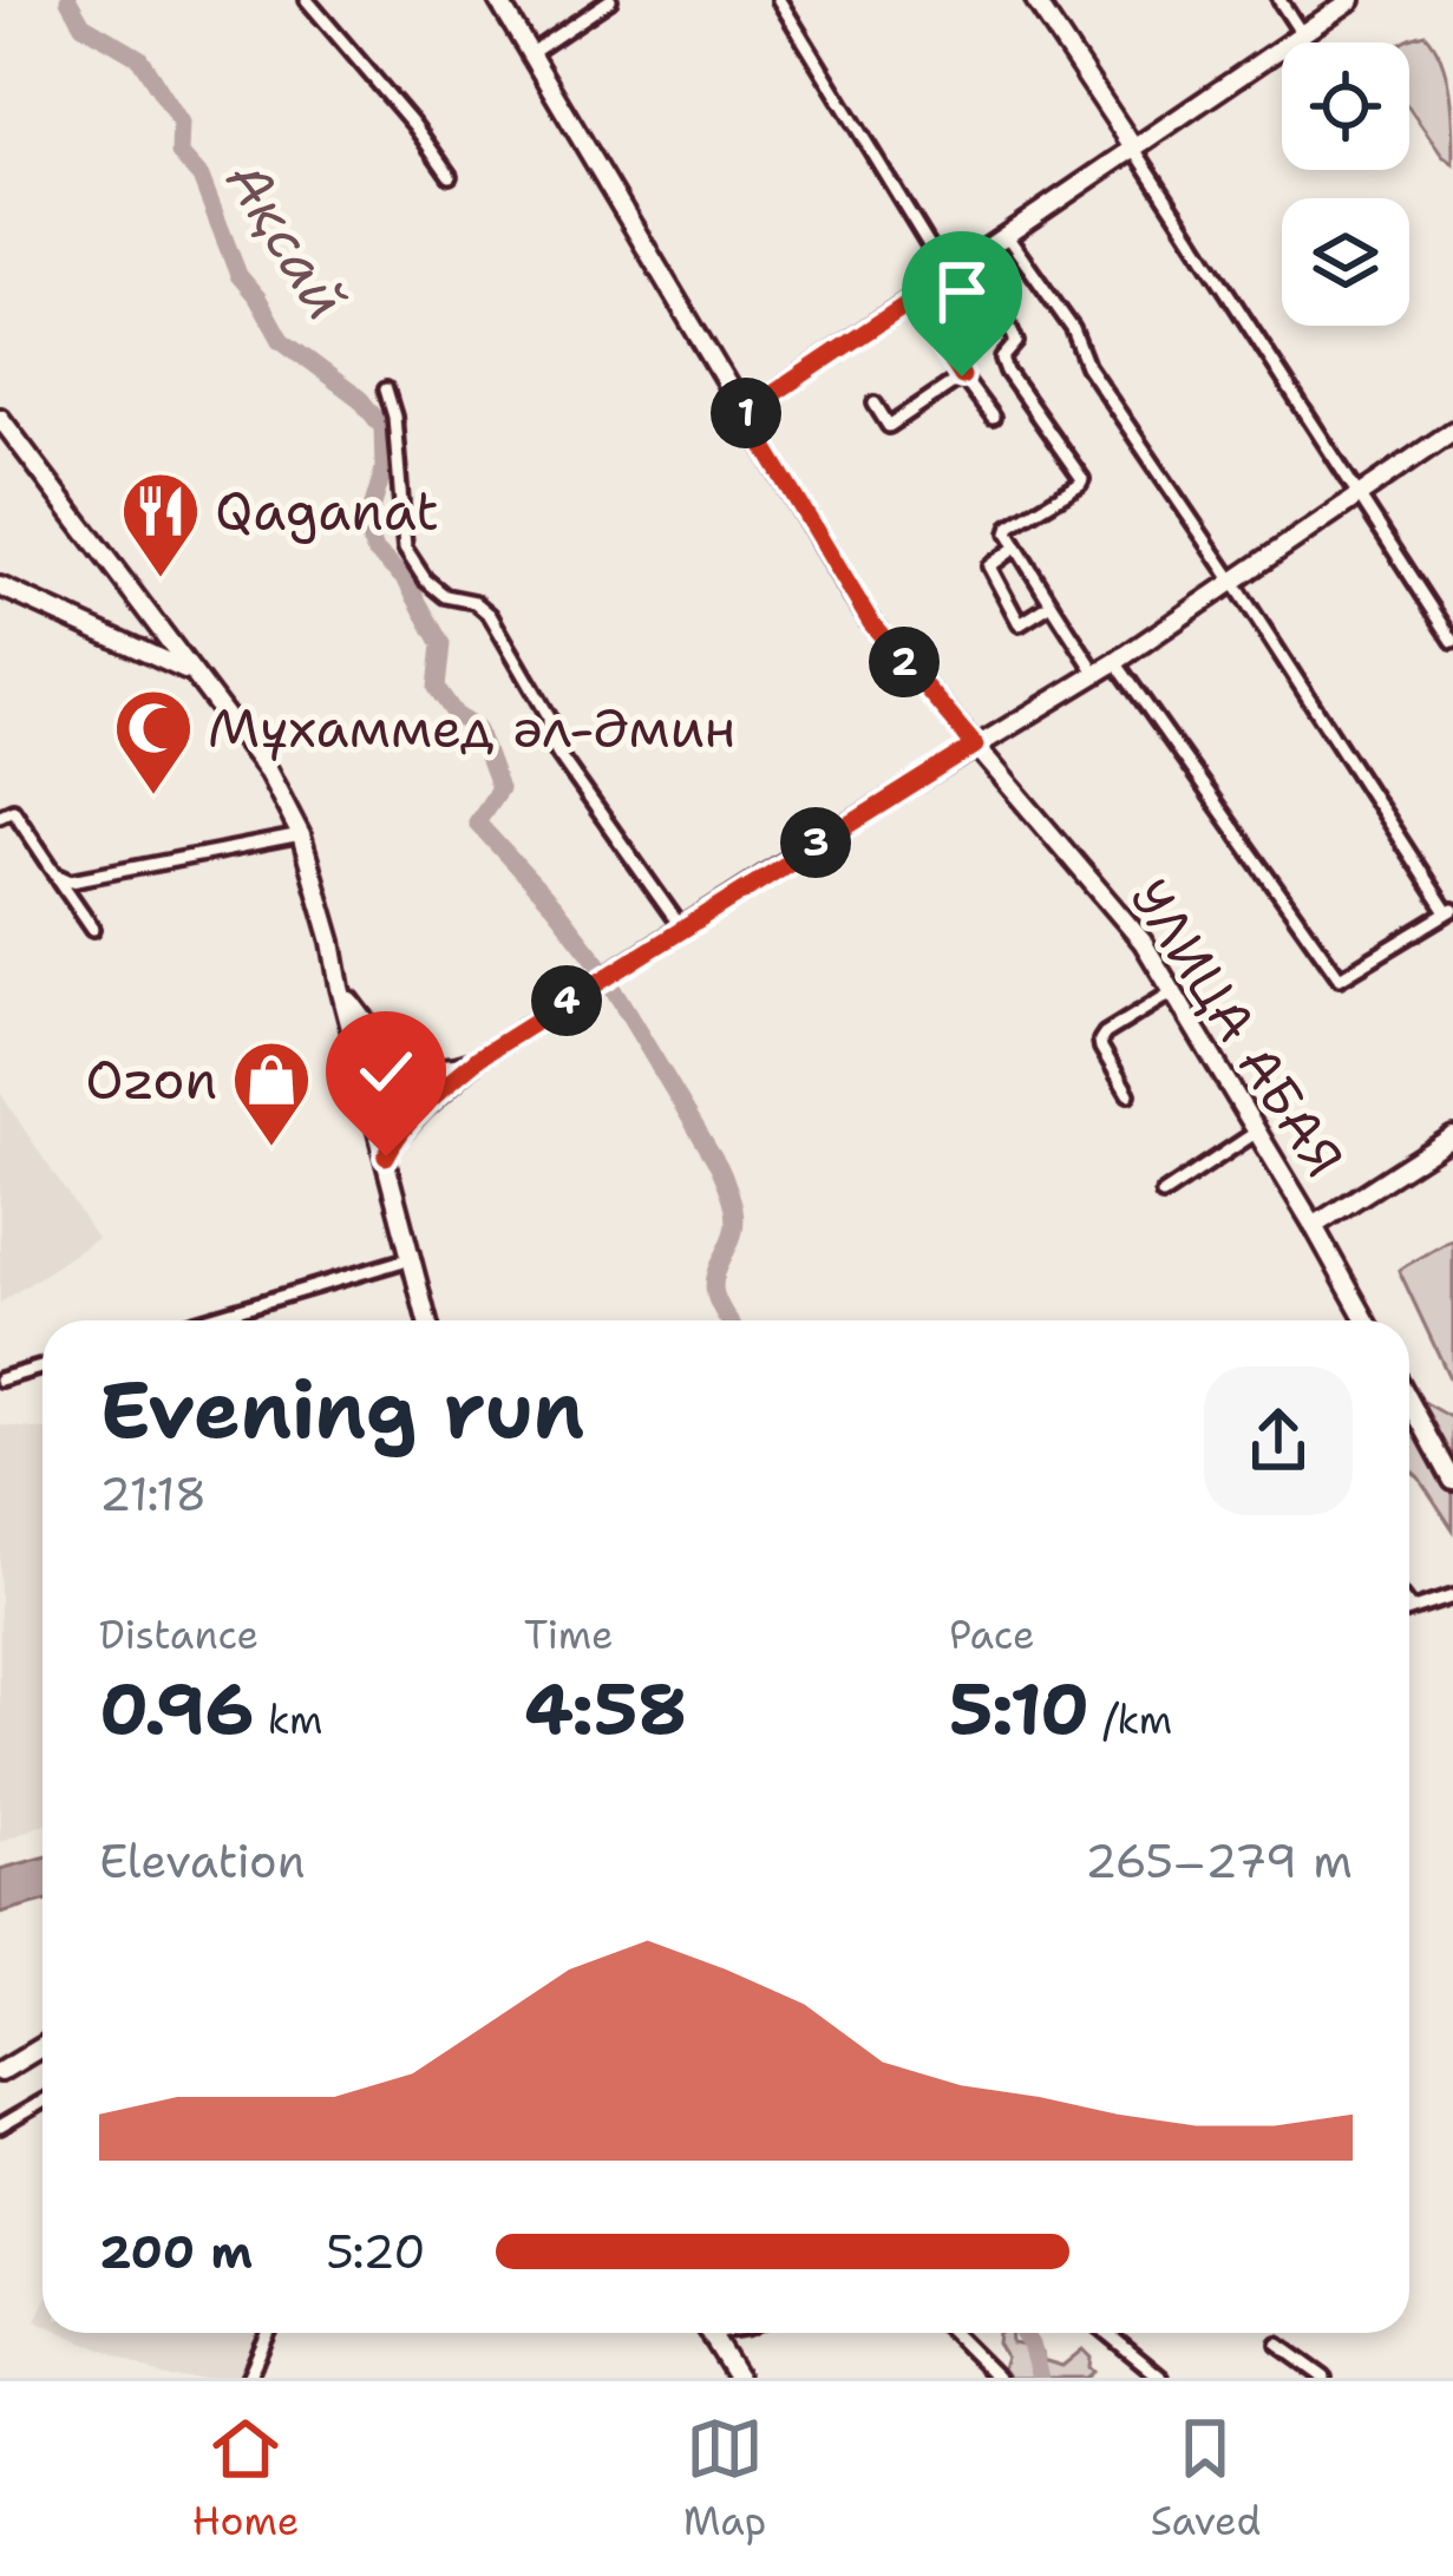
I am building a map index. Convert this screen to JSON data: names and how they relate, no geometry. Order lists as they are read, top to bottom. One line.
{"streets":{"main road":["УЛИЦА АБАЯ"]},"water":["Ақсай"],"places":{"restaurant":["Qaganat"],"mosque":["Мұхаммед әл-Әмин"],"shop":["Ozon"]},"page":{"pins":["1","2","3","4"],"heading":["Evening run","21:18"],"stats":[["Distance","0.96 km"],["Time","4:58"],["Pace","5:10 /km"]],"chart":["Elevation","265–279 m"],"list":[{"name":"200 m","note":"5:20"}],"tabs":["Home","Map","Saved"]}}
